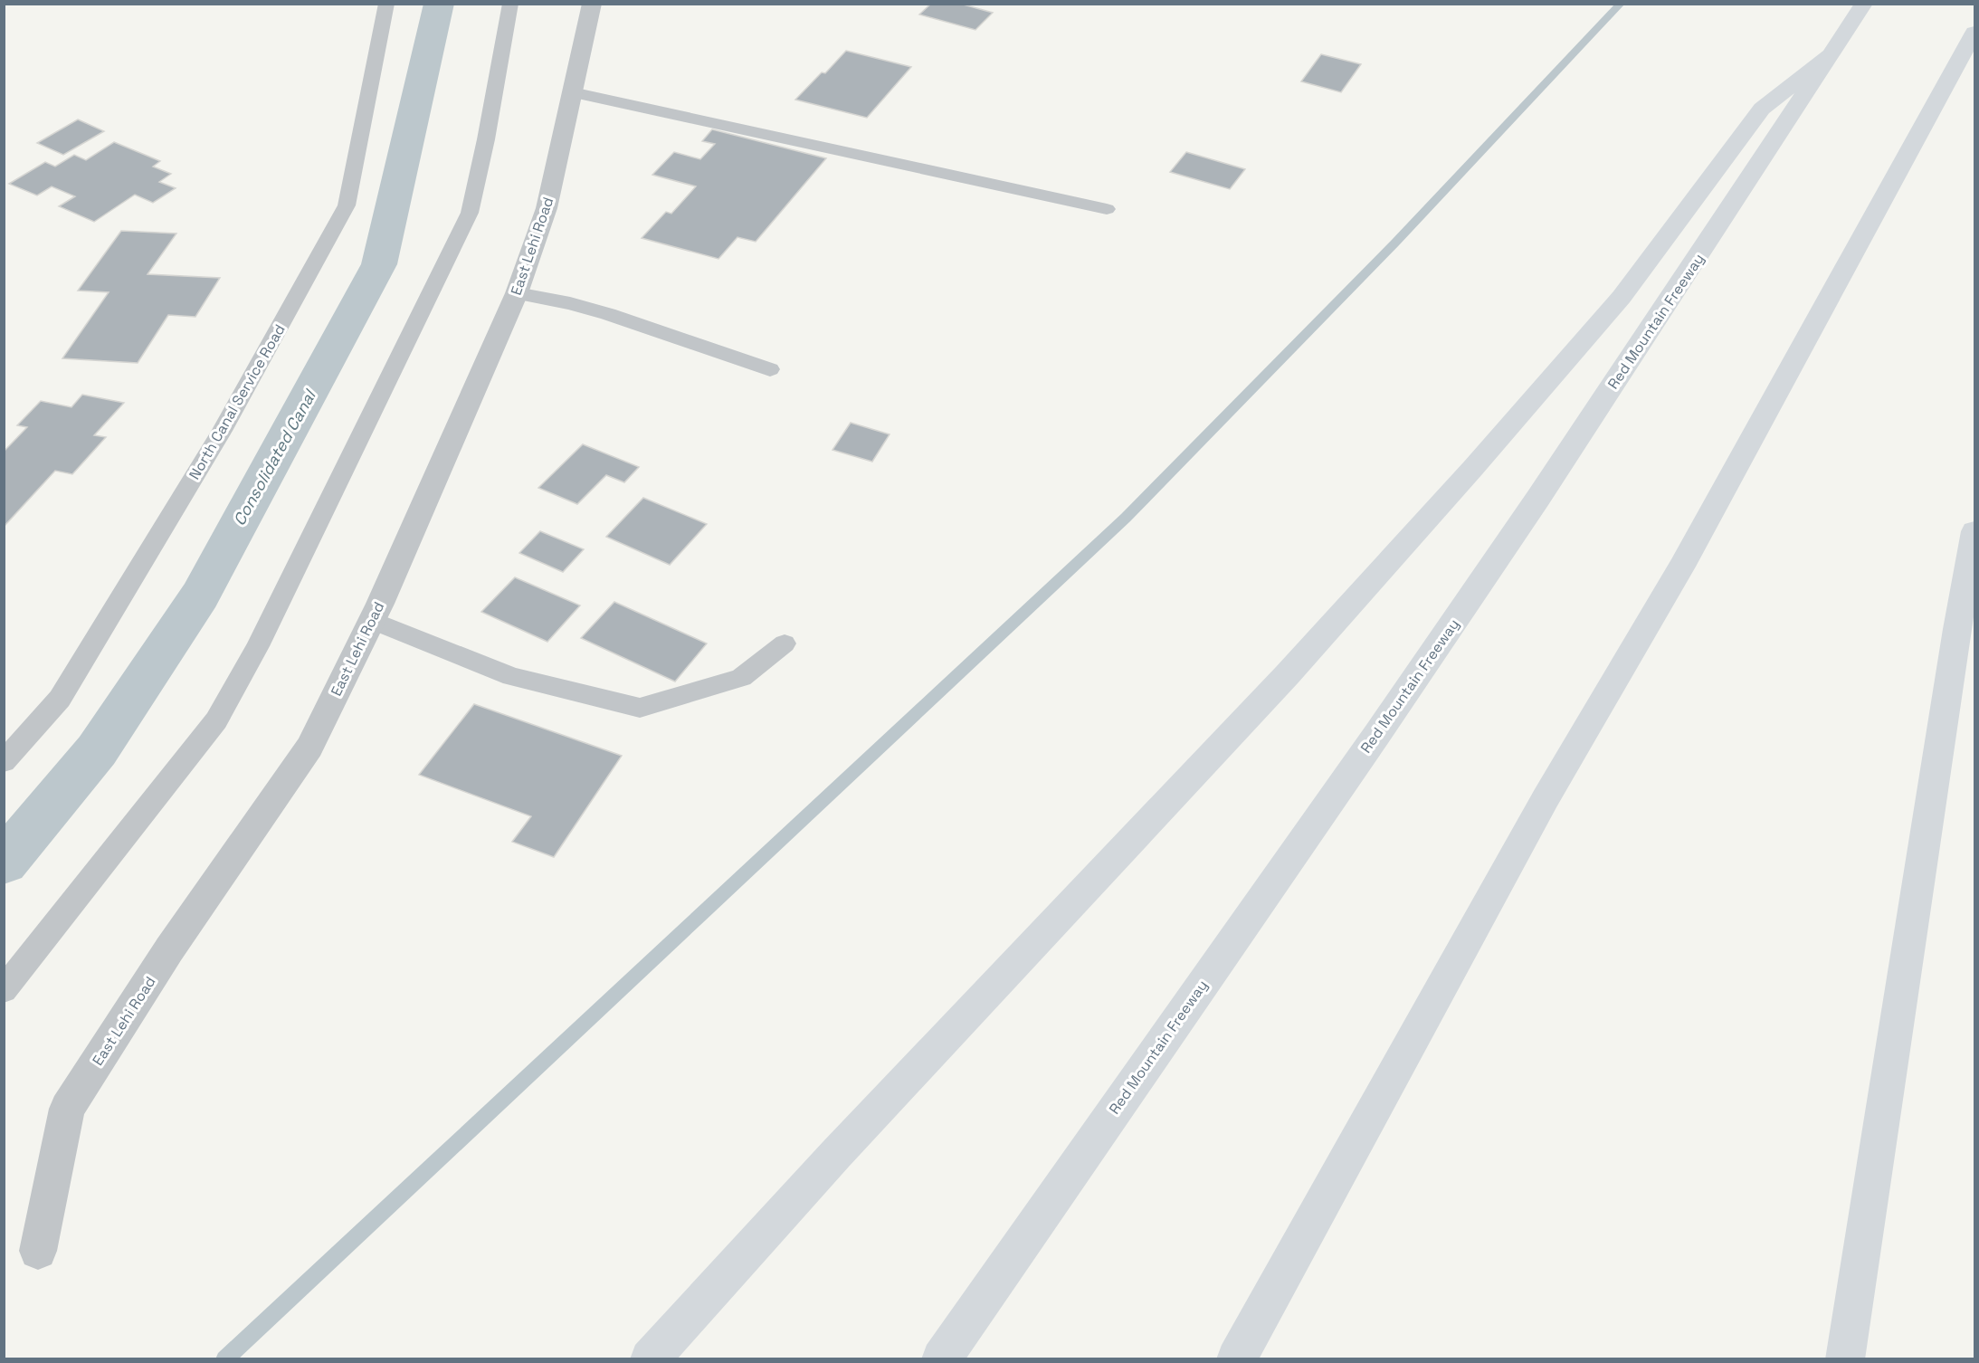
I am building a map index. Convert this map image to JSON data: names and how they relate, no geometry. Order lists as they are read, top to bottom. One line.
{"streets":{"highway":["Red Mountain Freeway"],"street":["East Lehi Road"],"lane":["North Canal Service Road"]},"water":["Consolidated Canal"]}
